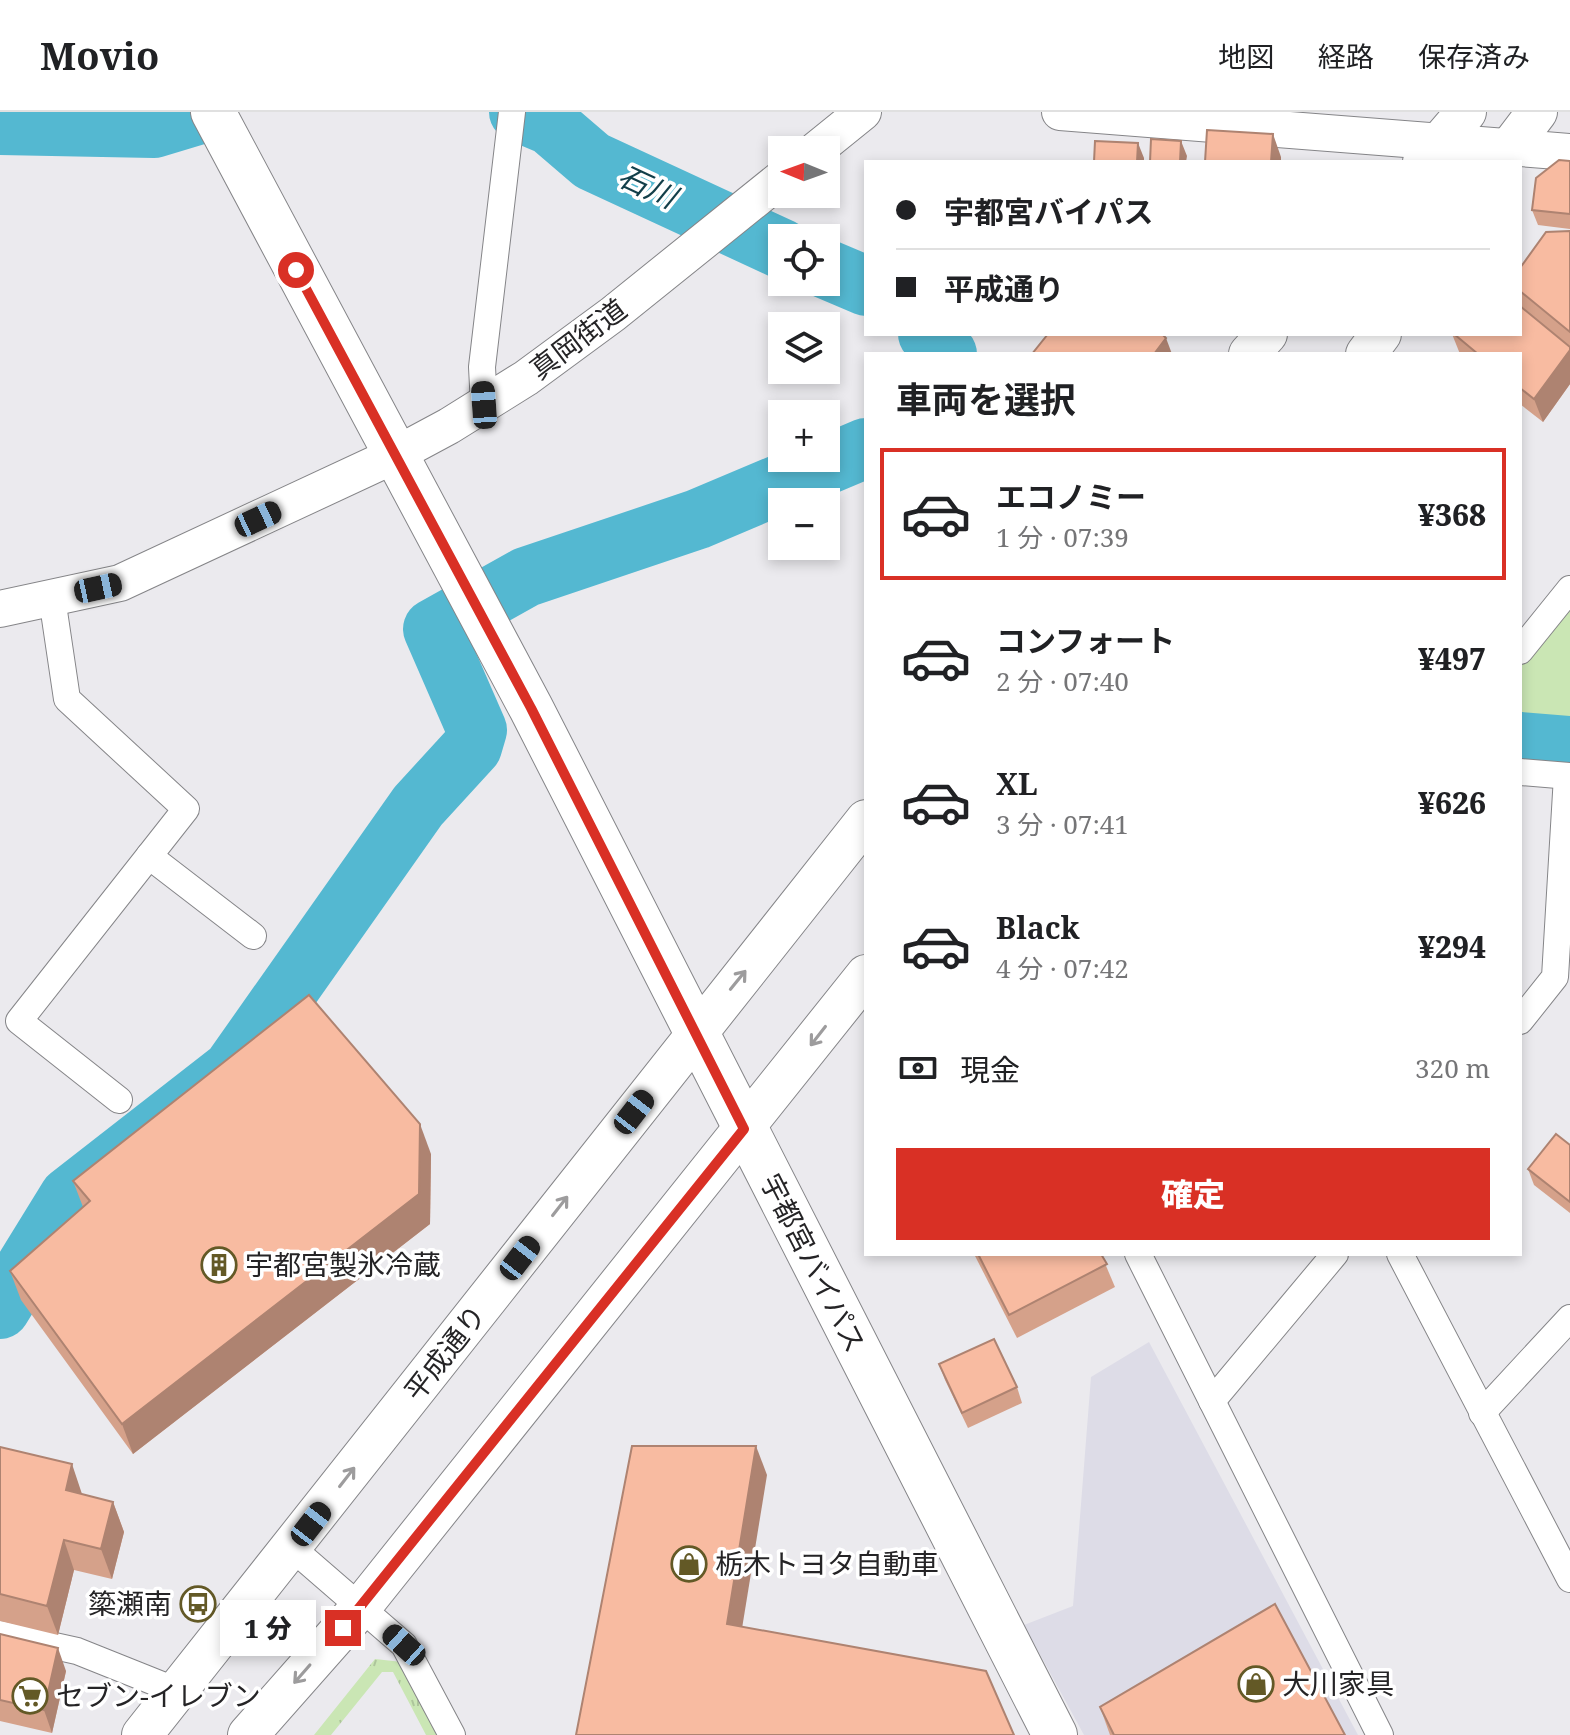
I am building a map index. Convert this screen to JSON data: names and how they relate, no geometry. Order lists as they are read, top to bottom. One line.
{"streets":{"highway":["宇都宮バイパス"],"main road":["平成通り"],"street":["真岡街道"]},"crossings":[["真岡街道","宇都宮バイパス"],["宇都宮バイパス","平成通り"]],"water":["石川"],"places":{"building":["宇都宮製氷冷蔵"],"shop":["栃木トヨタ自動車","大川家具"],"bus stop":["簗瀬南"],"supermarket":["セブン-イレブン"]},"north":"left","page":{"header":"Movio","nav":["地図","経路","保存済み"],"map_buttons":["+","−"],"banner":["宇都宮バイパス","平成通り"],"heading":"車両を選択","list":[{"name":"エコノミー","note":"1 分 · 07:39","value":"¥368"},{"name":"コンフォート","note":"2 分 · 07:40","value":"¥497"},{"name":"XL","note":"3 分 · 07:41","value":"¥626"},{"name":"Black","note":"4 分 · 07:42","value":"¥294"}],"pay":["現金","320 m"],"buttons":"確定","bubble":"1 分"}}
